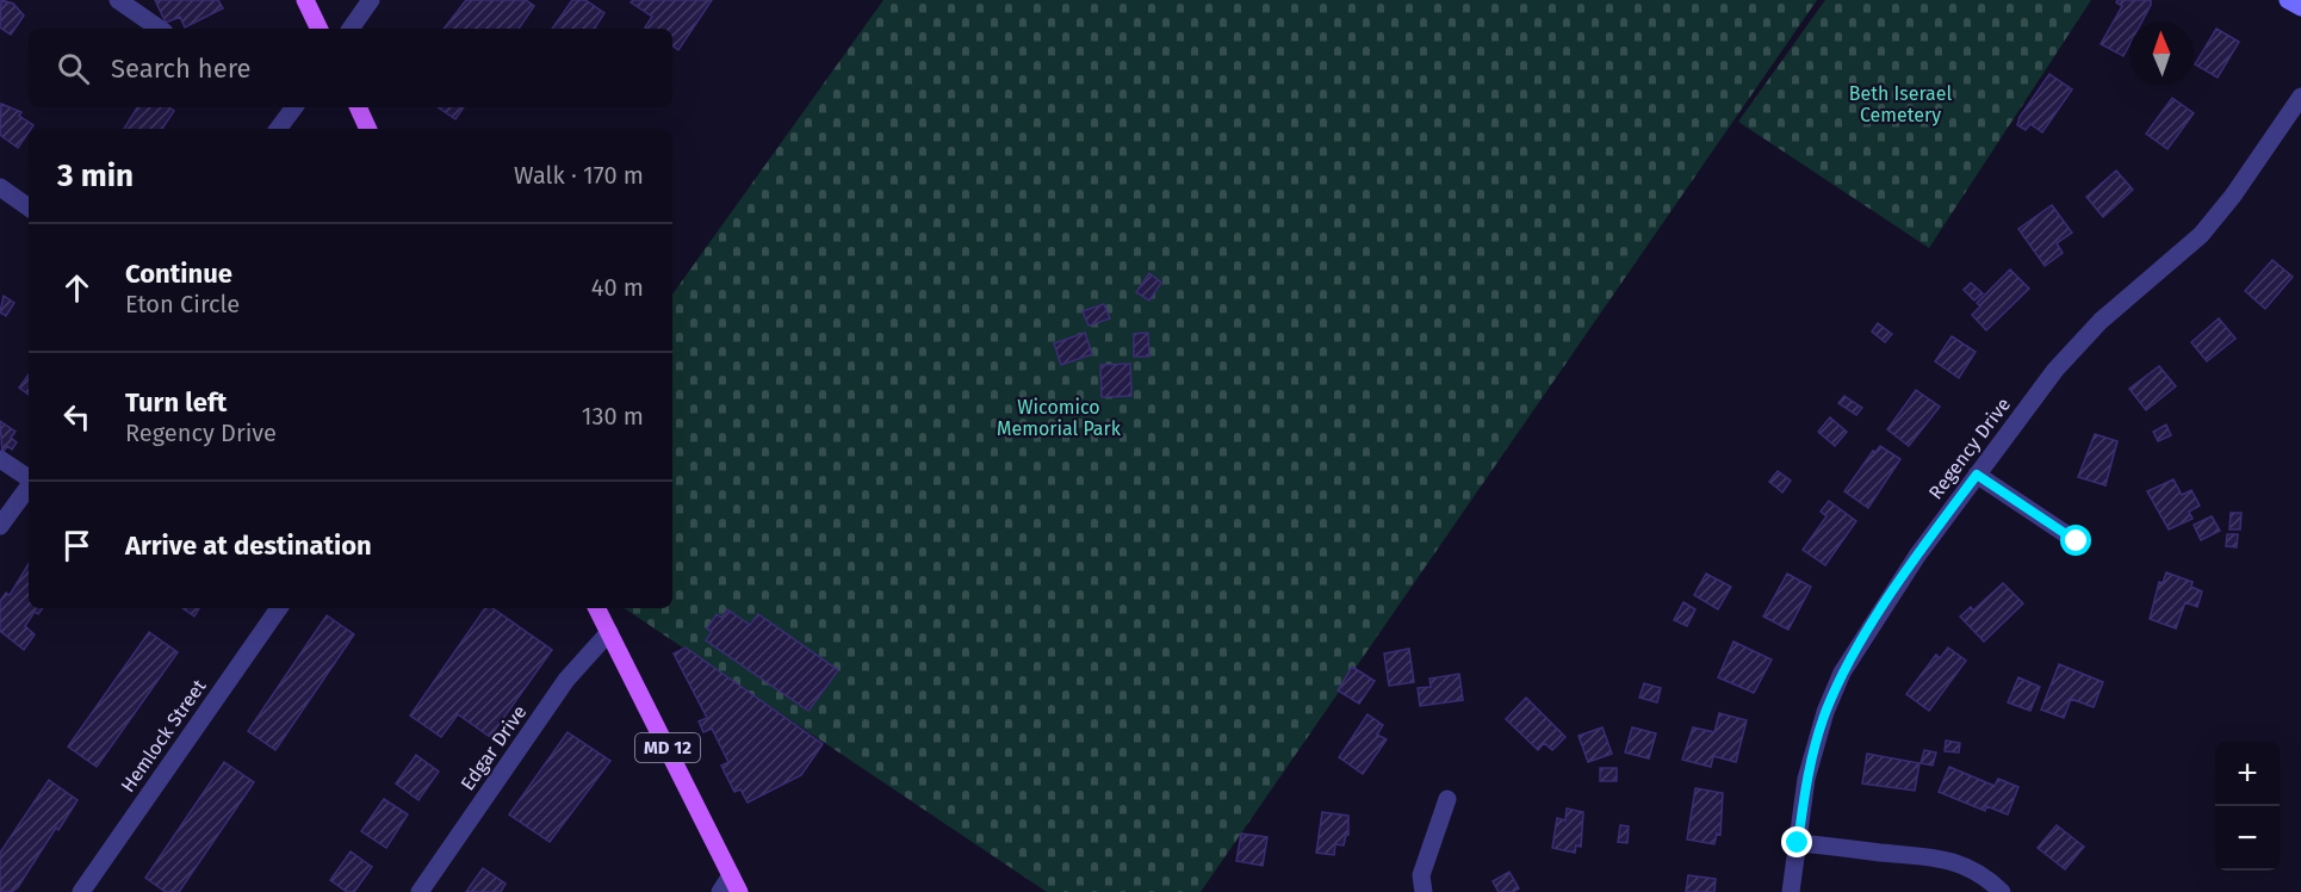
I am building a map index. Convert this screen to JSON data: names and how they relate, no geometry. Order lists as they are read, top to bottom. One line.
{"streets":{"main road":["MD 12"],"street":["Regency Drive","Hemlock Street","Edgar Drive"]},"crossings":[["Edgar Drive","MD 12"]],"parks":["Beth Iserael Cemetery","Wicomico Memorial Park"],"north":"top","page":{"search":"Search here","heading":["3 min","Walk · 170 m"],"list":[["Continue","Eton Circle","40 m"],["Turn left","Regency Drive","130 m"],"Arrive at destination"],"map_buttons":["+","−"]}}
